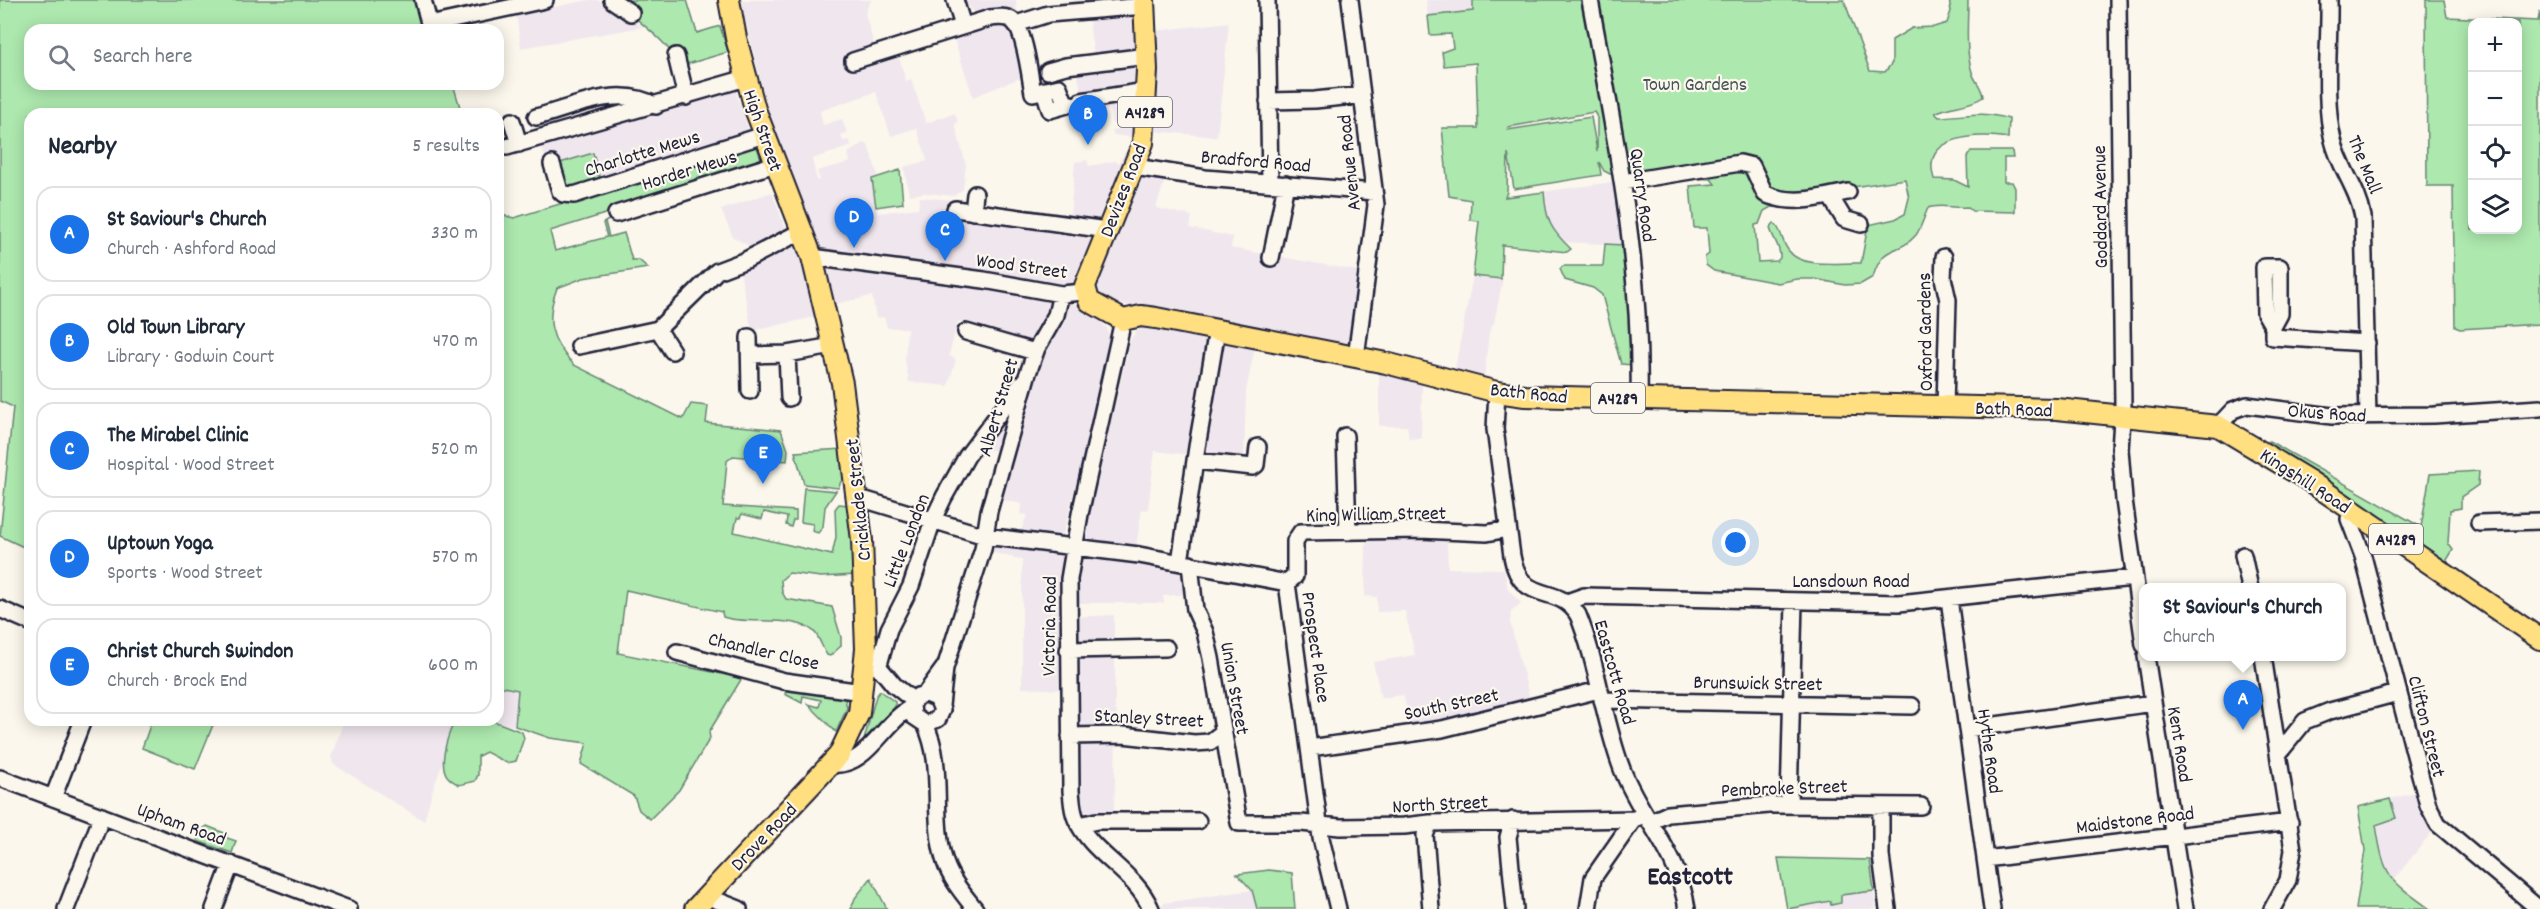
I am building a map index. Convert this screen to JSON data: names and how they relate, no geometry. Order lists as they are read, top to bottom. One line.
{"streets":{"main road":["A4289","High Street","Devizes Road","Bath Road","Kingshill Road","Cricklade Street","Drove Road"],"street":["Charlotte Mews","Bradford Road","Avenue Road","The Mall","Horder Mews","Quarry Road","Goddard Avenue","Wood Street","Oxford Gardens","Albert Street","Okus Road","King William Street","Little London","Lansdown Road","Victoria Road","Prospect Place","Chandler Close","Eastcott Road","Brunswick Street","Union Street","South Street","Stanley Street","Clifton Street","Kent Road","Hythe Road","Pembroke Street","North Street","Maidstone Road","Upham Road"]},"crossings":[["A4289","Goddard Avenue"],["A4289","Bath Road"],["A4289","Okus Road"],["A4289","Kingshill Road"],["High Street","Charlotte Mews"],["High Street","Horder Mews"],["High Street","Wood Street"],["High Street","Cricklade Street"],["Bradford Road","Avenue Road"],["Bradford Road","Devizes Road"],["Avenue Road","Bath Road"],["The Mall","Okus Road"],["Devizes Road","Wood Street"],["Quarry Road","Bath Road"],["Goddard Avenue","Bath Road"],["Wood Street","Albert Street"],["Wood Street","Cricklade Street"],["Oxford Gardens","Bath Road"],["Bath Road","Victoria Road"],["Albert Street","Little London"],["Albert Street","Prospect Place"],["Albert Street","Drove Road"],["Okus Road","Kingshill Road"],["Kingshill Road","Clifton Street"],["Cricklade Street","Chandler Close"],["Cricklade Street","Drove Road"],["King William Street","Prospect Place"],["Little London","Prospect Place"],["Lansdown Road","Eastcott Road"],["Lansdown Road","Hythe Road"],["Victoria Road","Prospect Place"],["Victoria Road","Stanley Street"],["Prospect Place","Union Street"],["Prospect Place","South Street"],["Prospect Place","North Street"],["Eastcott Road","Brunswick Street"],["Eastcott Road","South Street"],["Eastcott Road","Pembroke Street"],["Eastcott Road","North Street"],["Brunswick Street","South Street"],["Union Street","Stanley Street"],["Union Street","North Street"],["Kent Road","Maidstone Road"],["Hythe Road","Maidstone Road"],["Pembroke Street","North Street"]],"districts":["Eastcott"],"parks":["Town Gardens"],"page":{"map_buttons":["+","−"],"search":"Search here","pins":["B","D","C","E","A"],"heading":["Nearby","5 results"],"list":[{"mark":"A","name":"St Saviour's Church","note":"Church · Ashford Road","value":"330 m"},{"mark":"B","name":"Old Town Library","note":"Library · Godwin Court","value":"470 m"},{"mark":"C","name":"The Mirabel Clinic","note":"Hospital · Wood Street","value":"520 m"},{"mark":"D","name":"Uptown Yoga","note":"Sports · Wood Street","value":"570 m"},{"mark":"E","name":"Christ Church Swindon","note":"Church · Brock End","value":"600 m"}],"popup":["St Saviour's Church","Church"]}}
